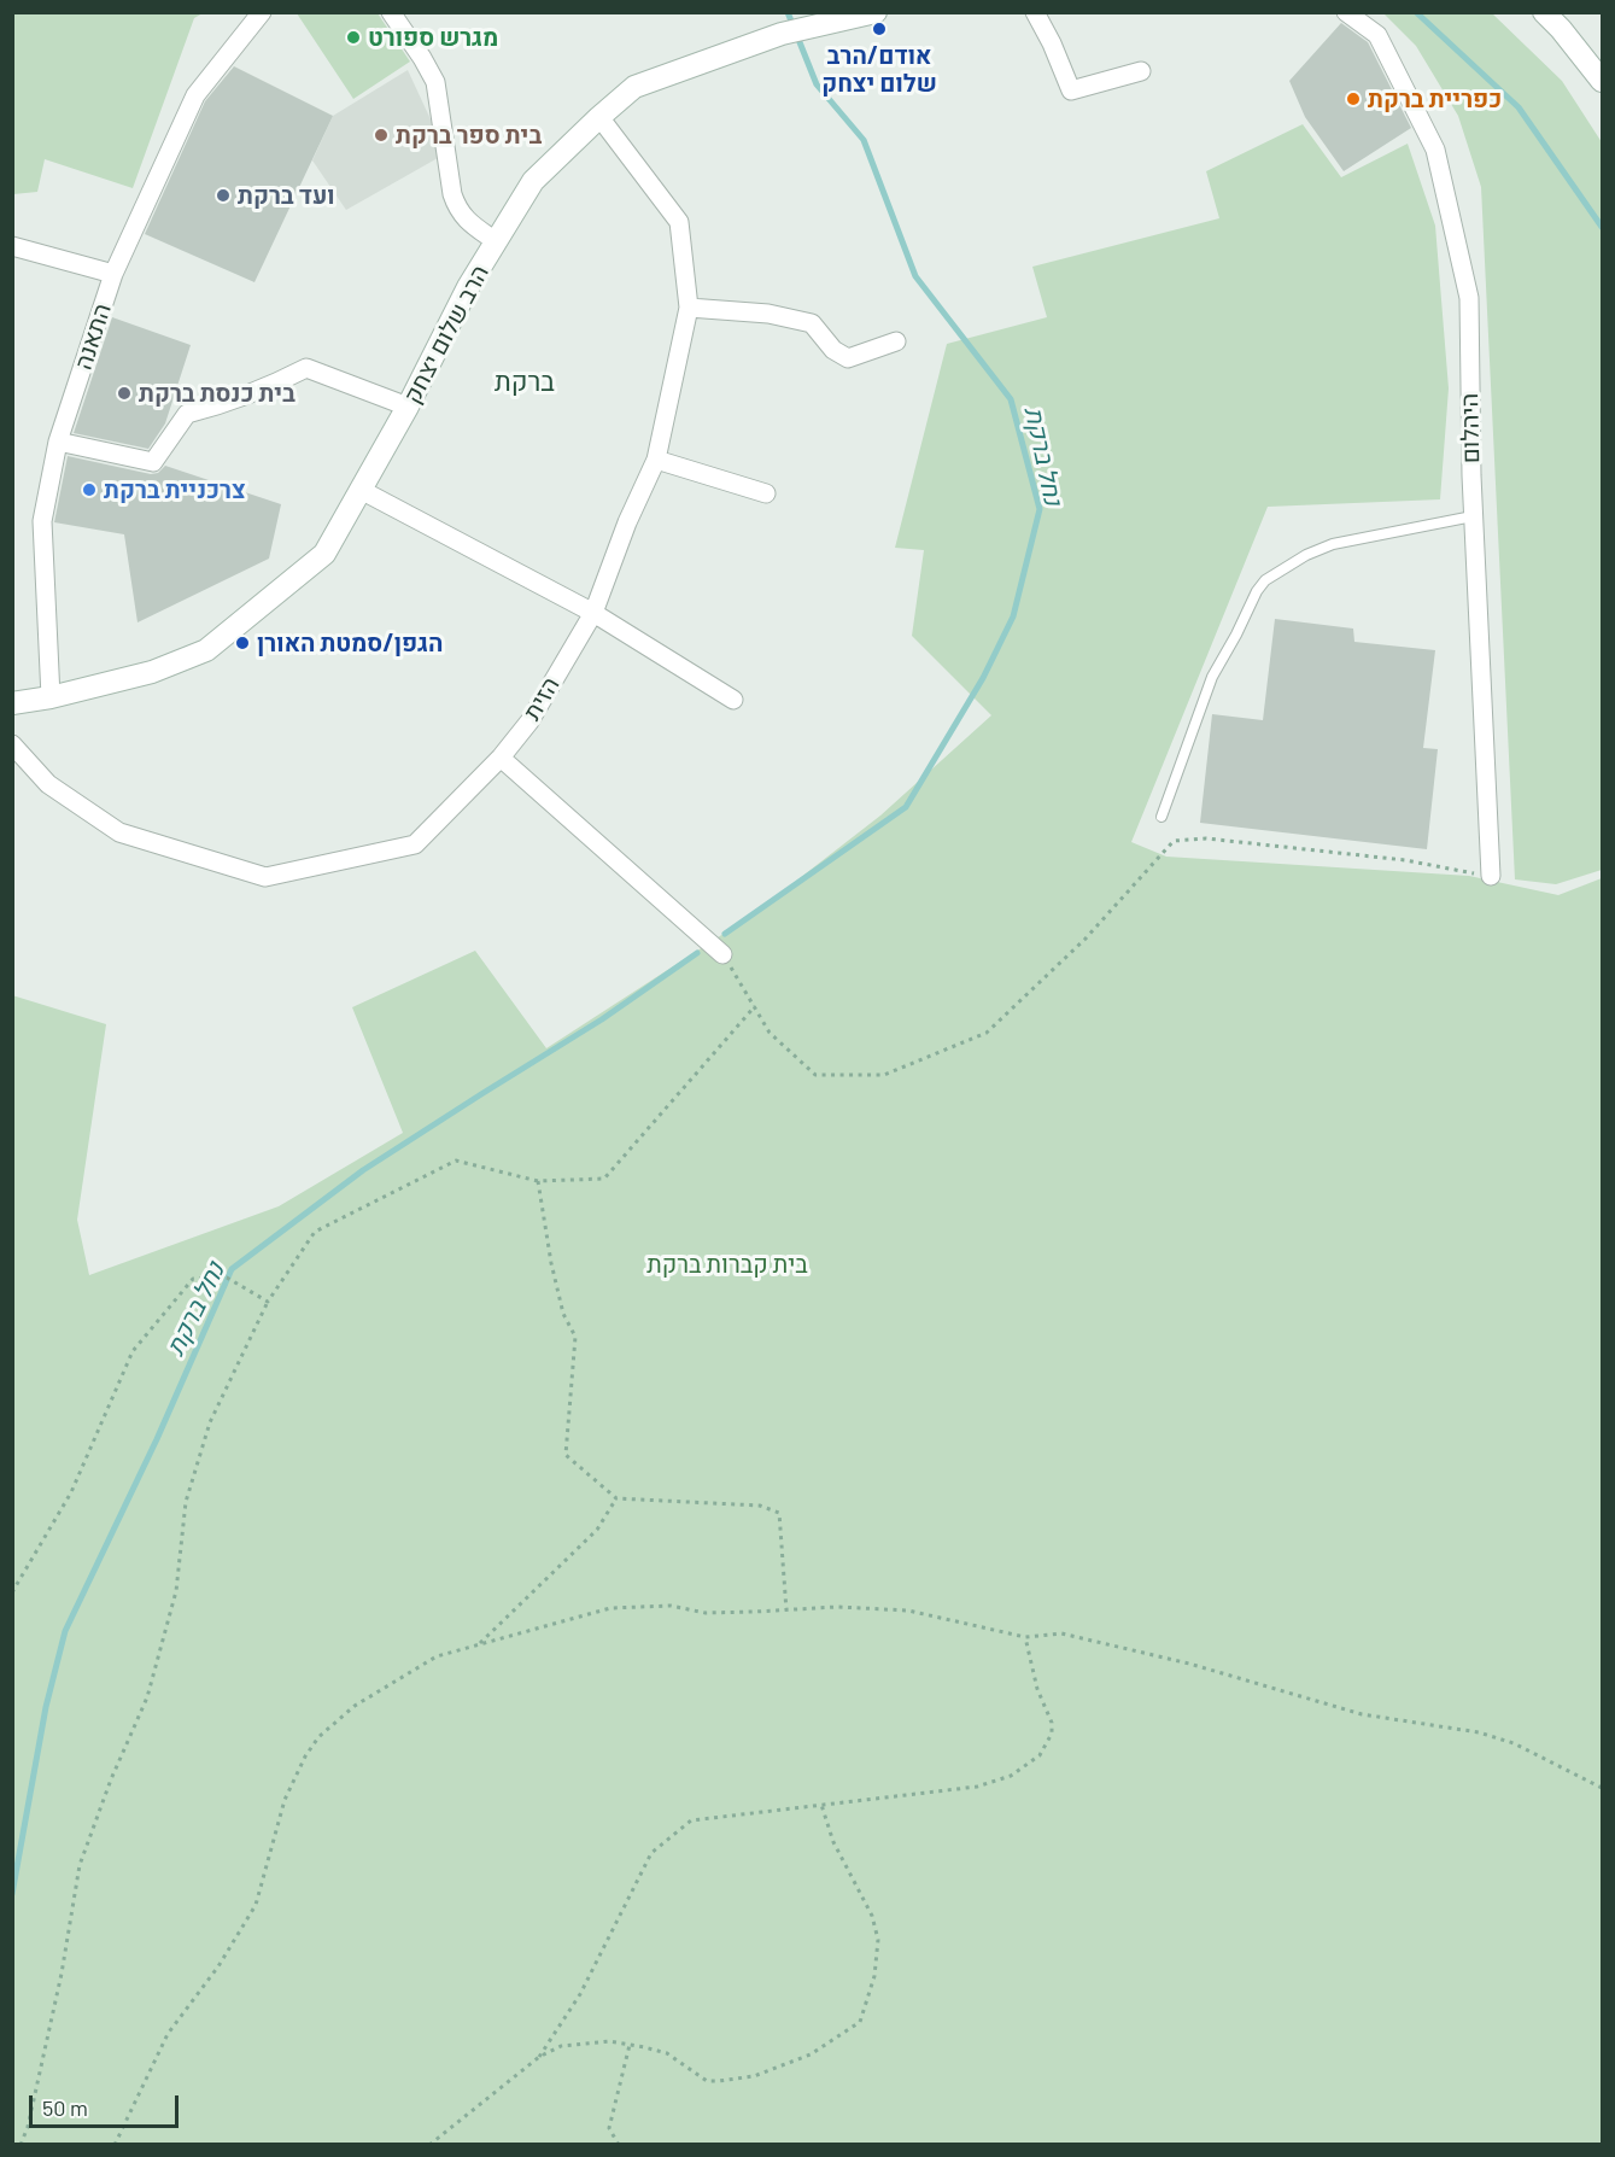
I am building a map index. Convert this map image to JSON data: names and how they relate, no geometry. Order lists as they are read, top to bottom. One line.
{"streets":{"street":["הרב שלום יצחק","התאנה","היהלום","הזית"]},"crossings":[["הרב שלום יצחק","התאנה"],["הרב שלום יצחק","הזית"]],"districts":["ברקת"],"water":["נחל ברקת"],"parks":["בית קברות ברקת"],"places":["אודם/הרב שלום יצחק","מגרש ספורט","כפריית ברקת","בית ספר ברקת","ועד ברקת","בית כנסת ברקת","צרכניית ברקת","הגפן/סמטת האורן"],"scale_bar":"50 m"}
